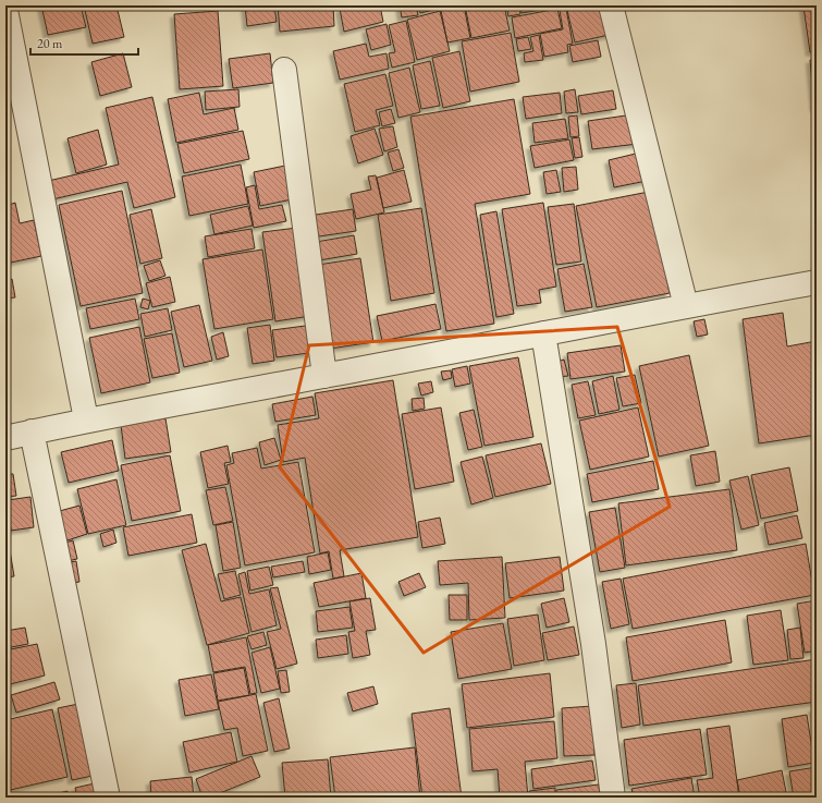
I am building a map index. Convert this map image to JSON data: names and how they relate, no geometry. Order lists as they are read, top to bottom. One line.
{"scale_bar":"20 m"}
